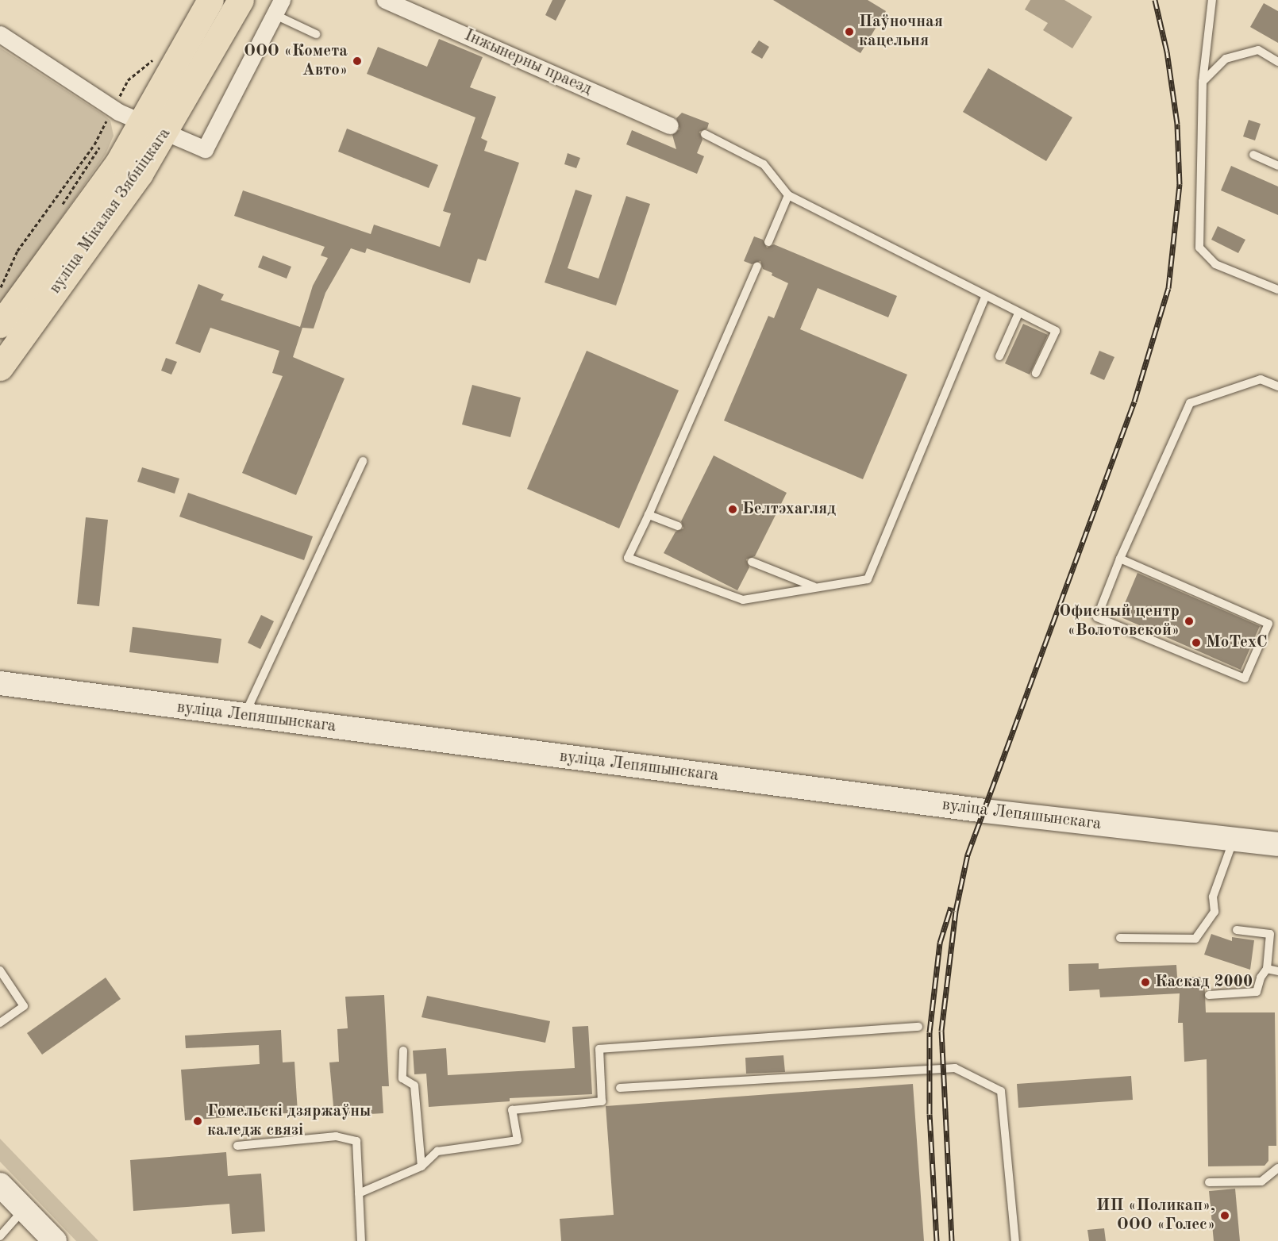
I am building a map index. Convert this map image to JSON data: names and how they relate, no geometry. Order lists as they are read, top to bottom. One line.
{"streets":{"main road":["вуліца Мікалая Зябніцкага","вуліца Лепяшынскага"],"street":["Інжынерны праезд"]},"places":["Паўночная кацельня","ООО «Комета Авто»","Белтэхагляд","Офисный центр «Волотовской»","MoTexC","Каскад 2000","Гомельскі дзяржаўны каледж связі","ИП «Поликап», ООО «Голес»"]}
